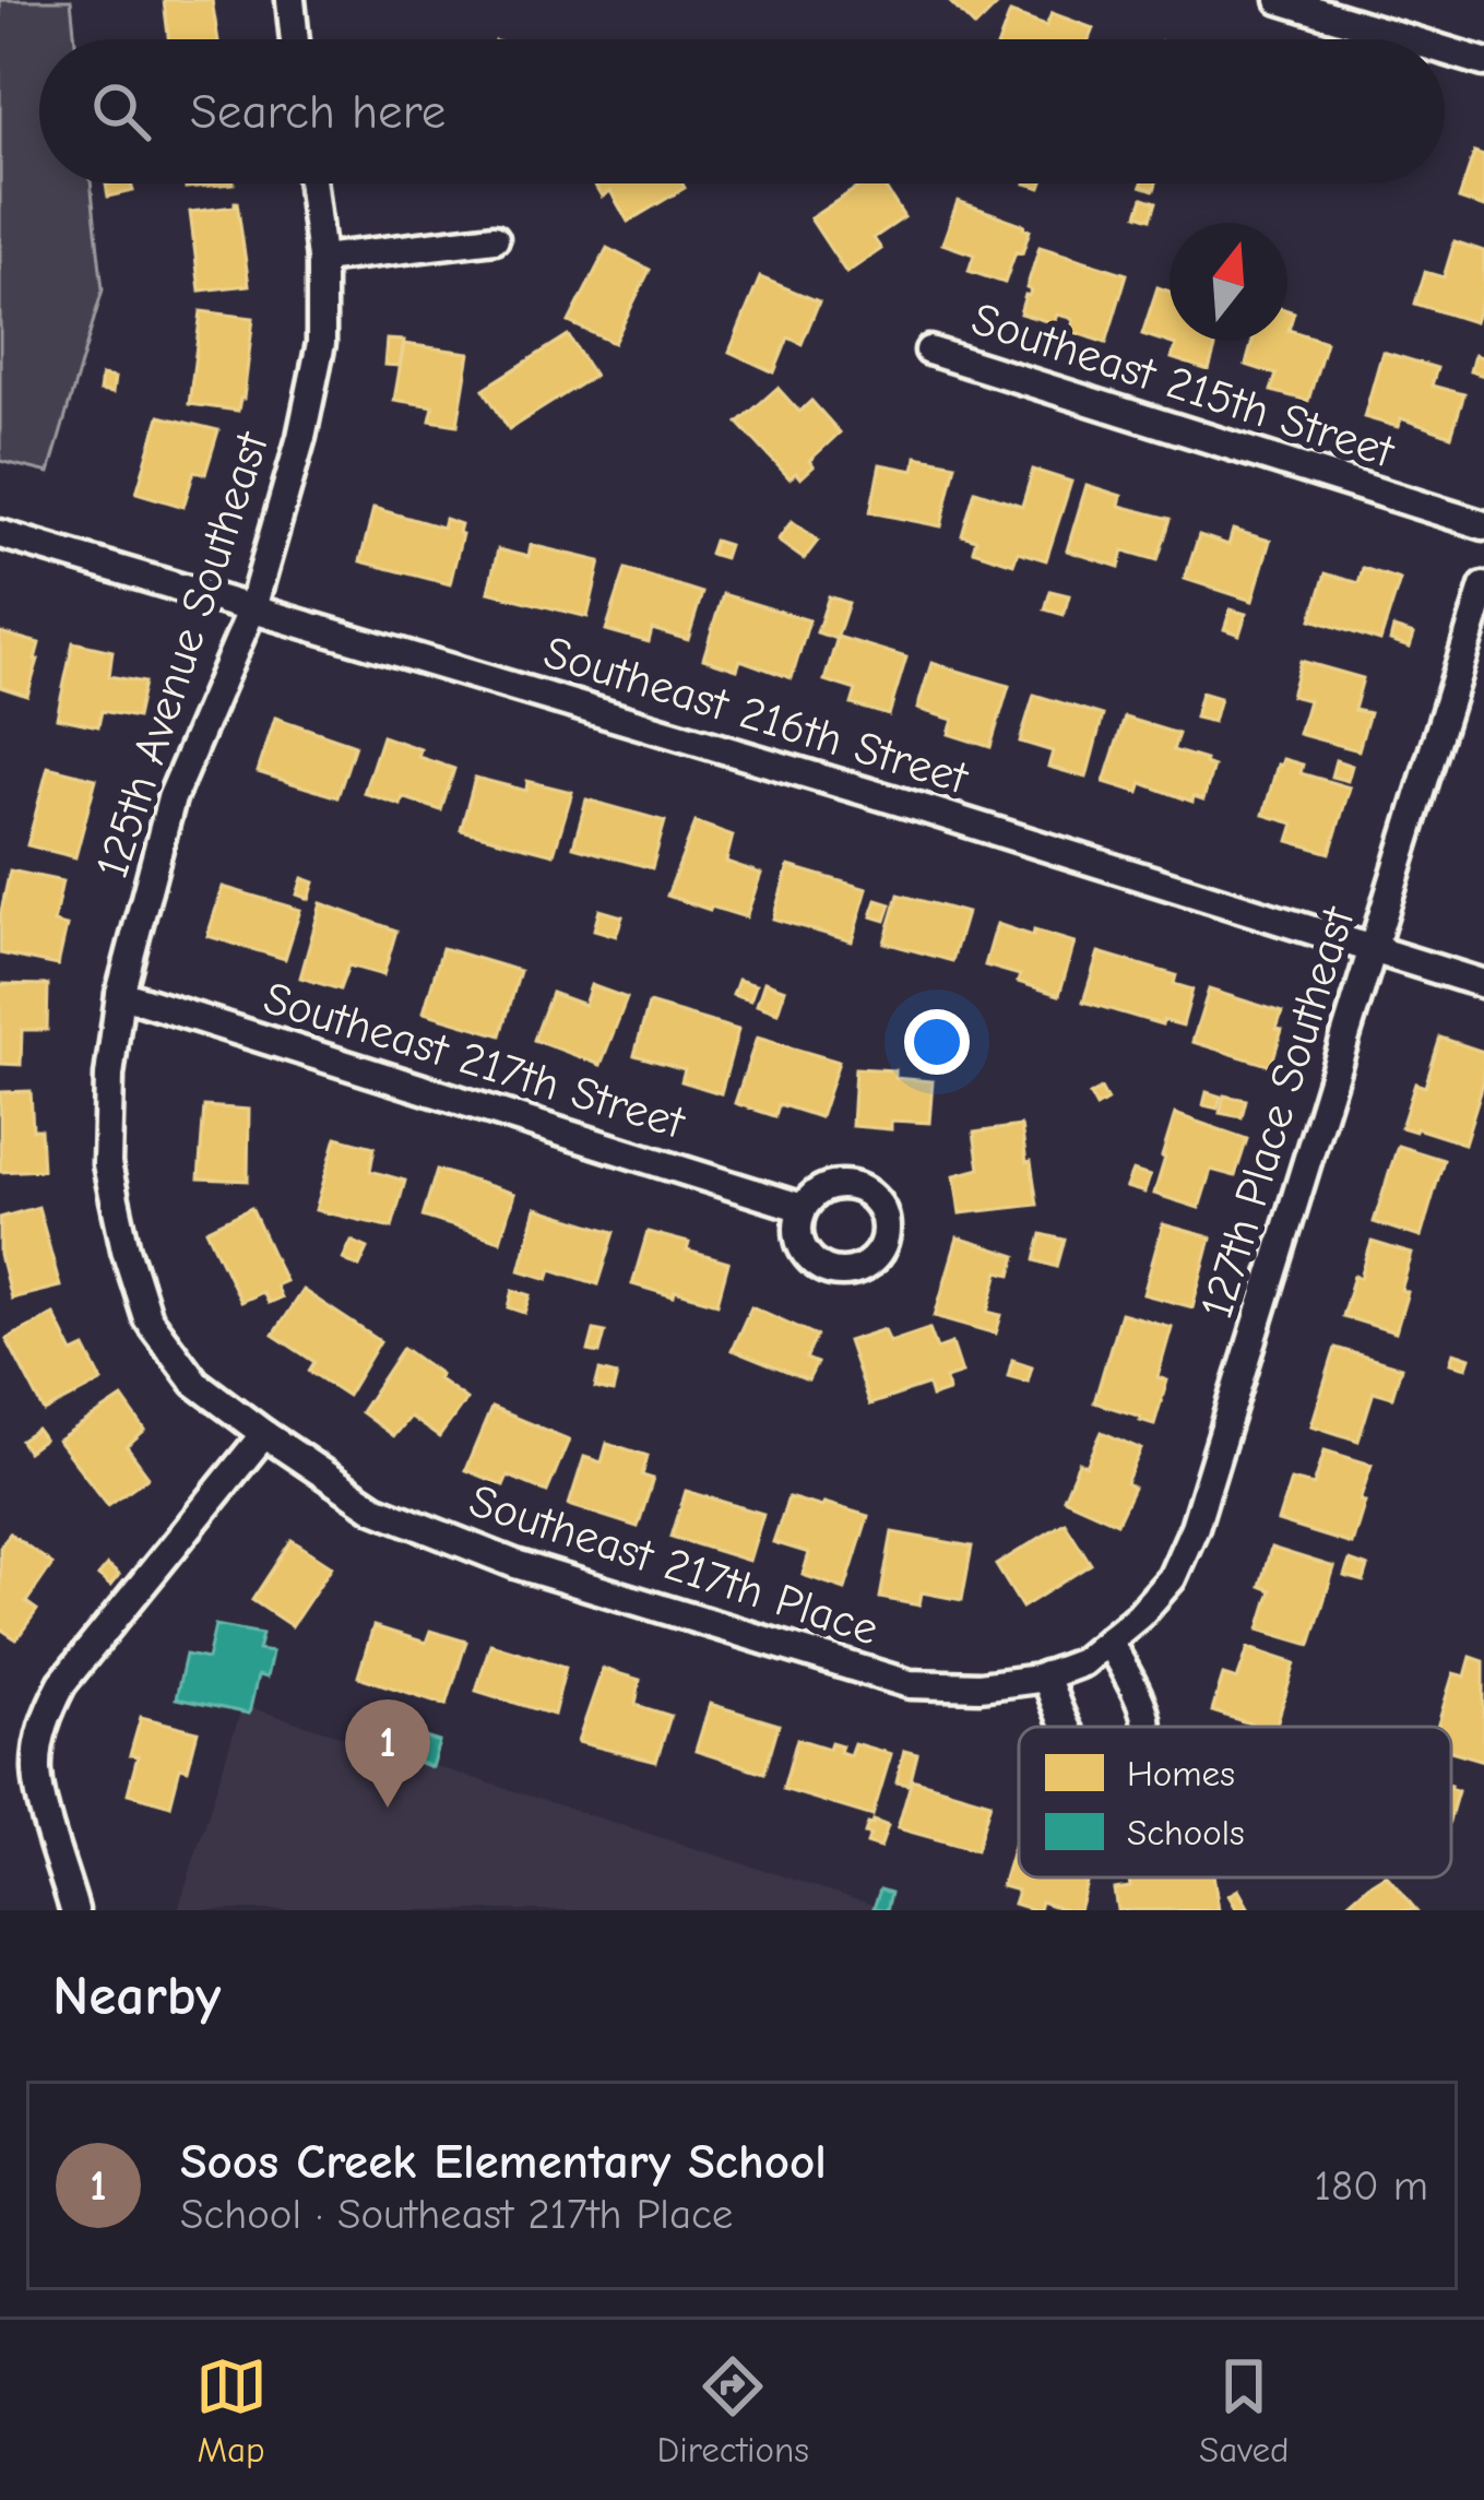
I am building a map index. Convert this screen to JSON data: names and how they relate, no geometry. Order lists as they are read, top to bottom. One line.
{"streets":{"street":["Southeast 215th Street","125th Avenue Southeast","Southeast 216th Street","Southeast 217th Street","127th Place Southeast","Southeast 217th Place"]},"crossings":[["125th Avenue Southeast","Southeast 216th Street"],["125th Avenue Southeast","Southeast 217th Street"],["125th Avenue Southeast","Southeast 217th Place"],["Southeast 216th Street","127th Place Southeast"],["127th Place Southeast","Southeast 217th Place"]],"legend":["Homes","Schools"],"north":"top","page":{"search":"Search here","pins":"1","heading":"Nearby","list":[{"mark":"1","name":"Soos Creek Elementary School","note":"School · Southeast 217th Place","value":"180 m"}],"nav":["Map","Directions","Saved"]}}
